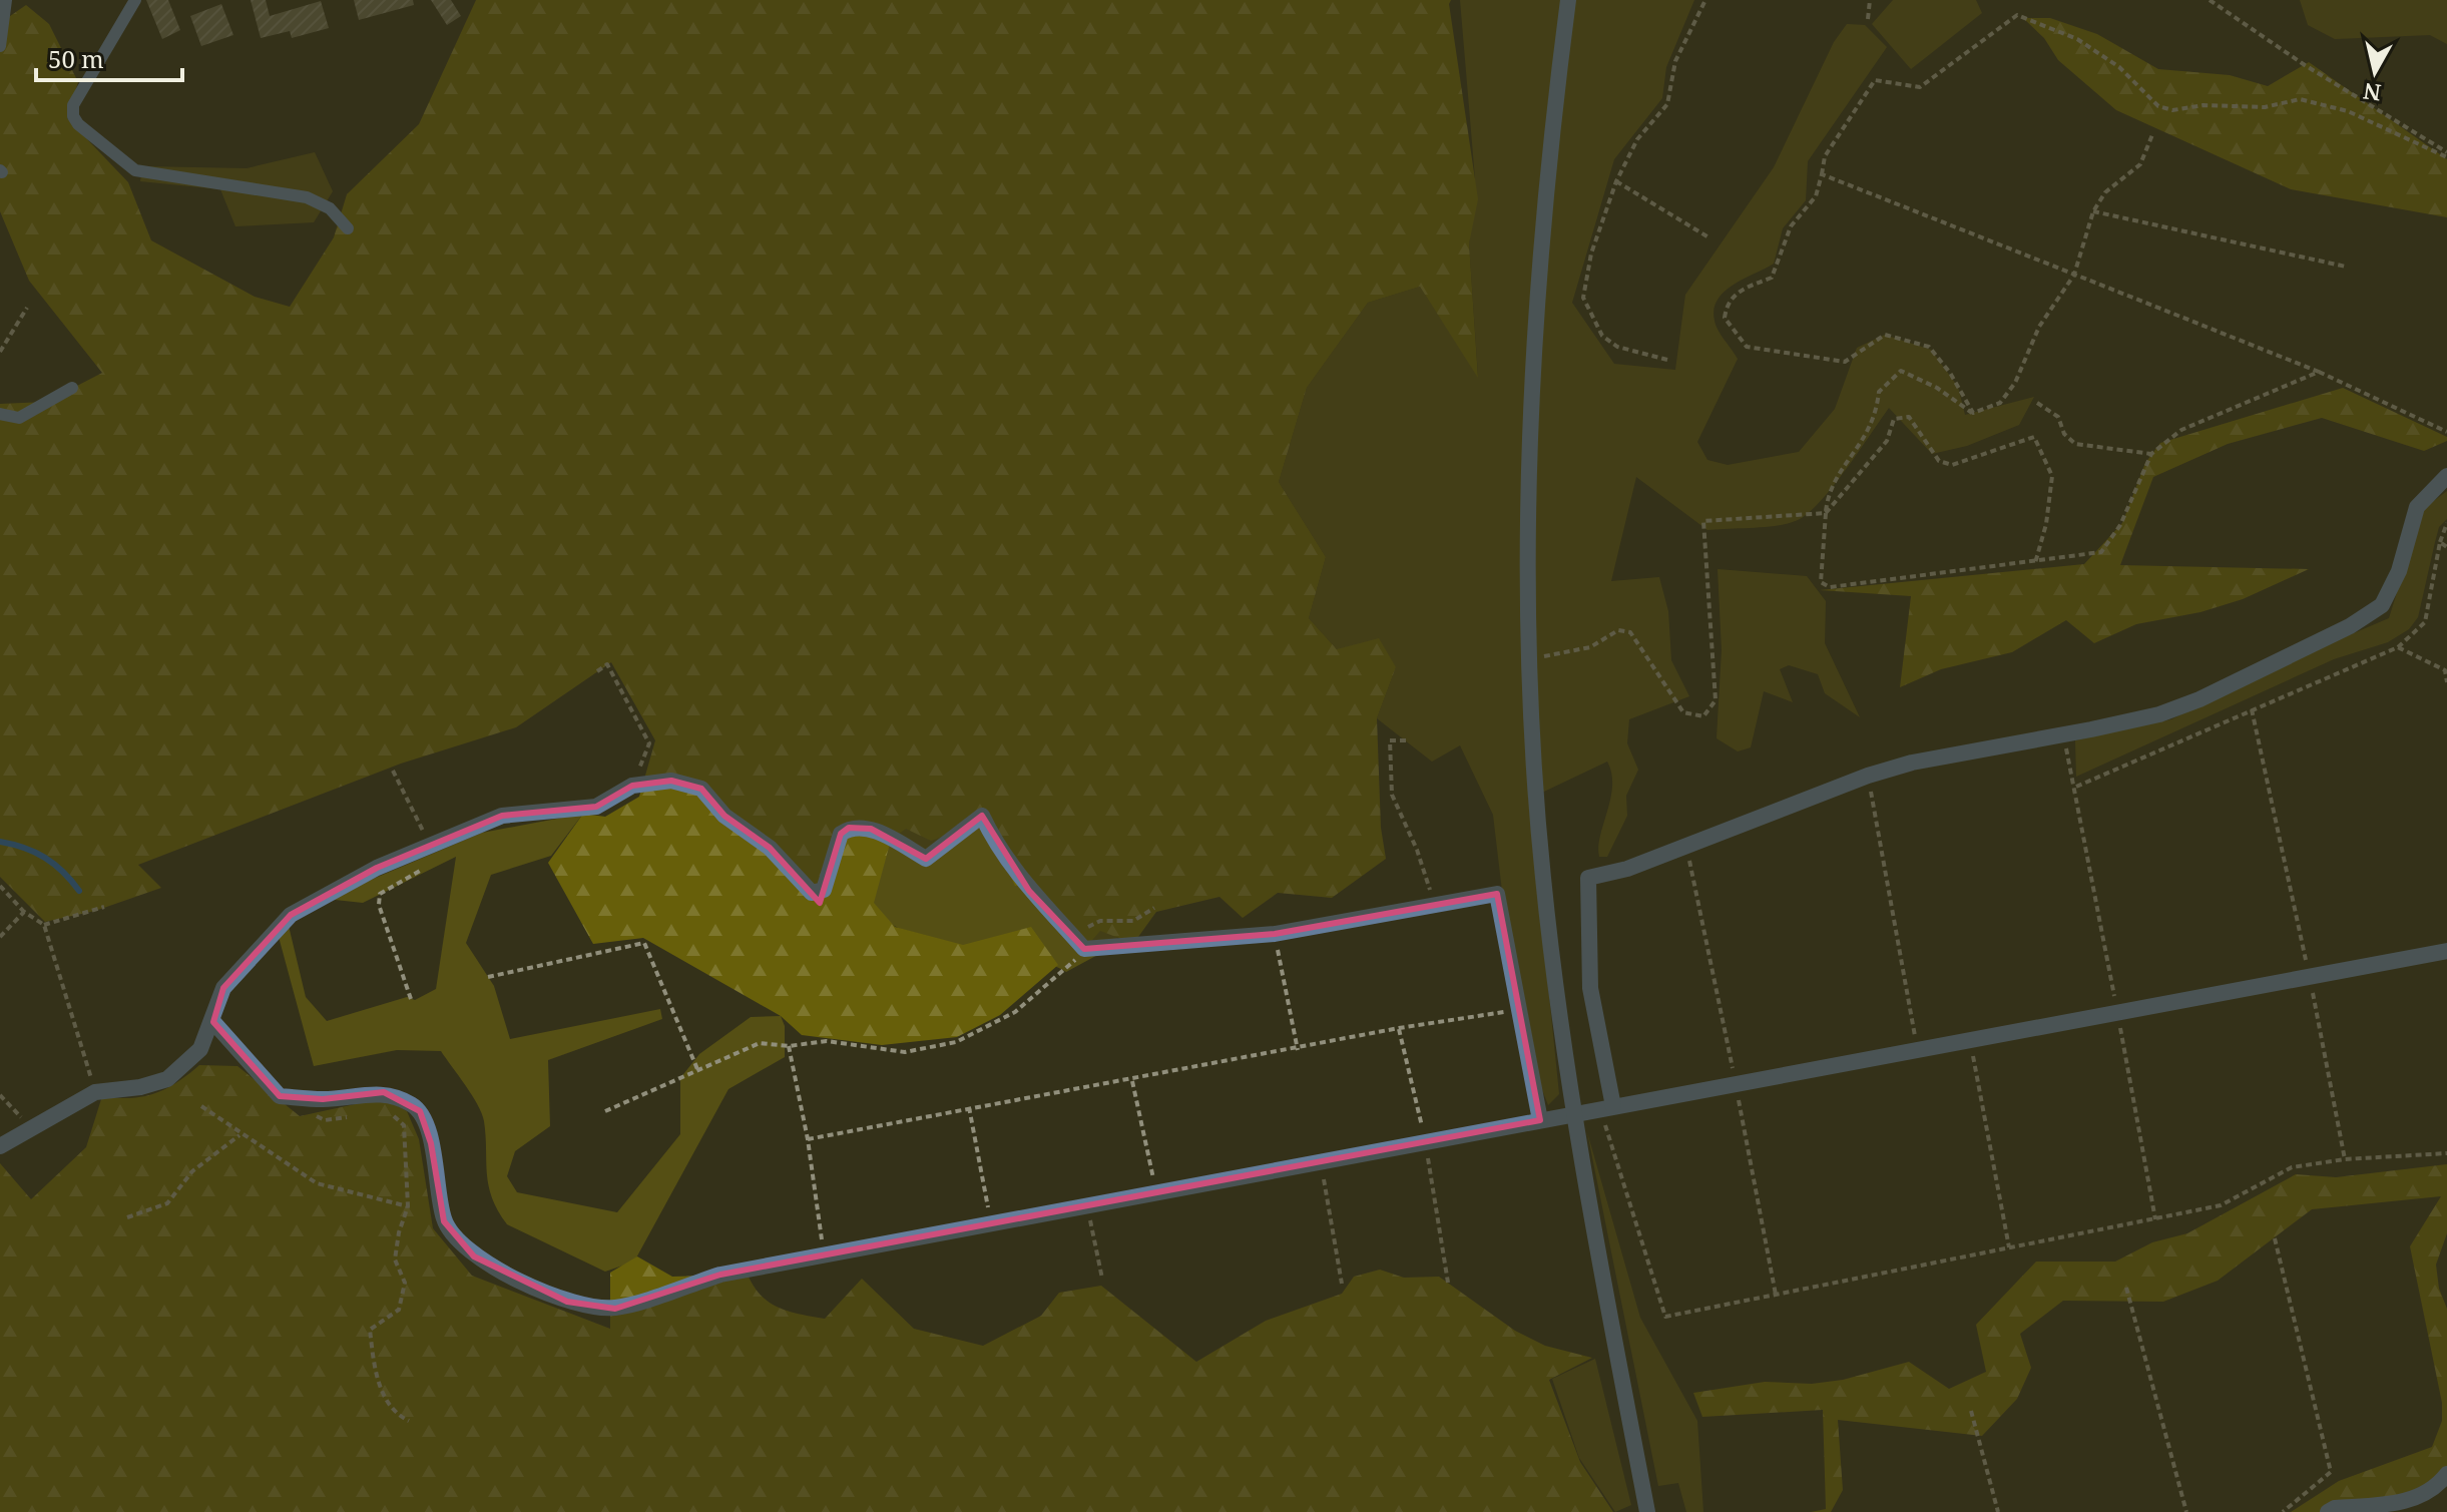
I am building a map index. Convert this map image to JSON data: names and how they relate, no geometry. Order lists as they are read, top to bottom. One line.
{"scale_bar":"50 m","north":"bottom"}
